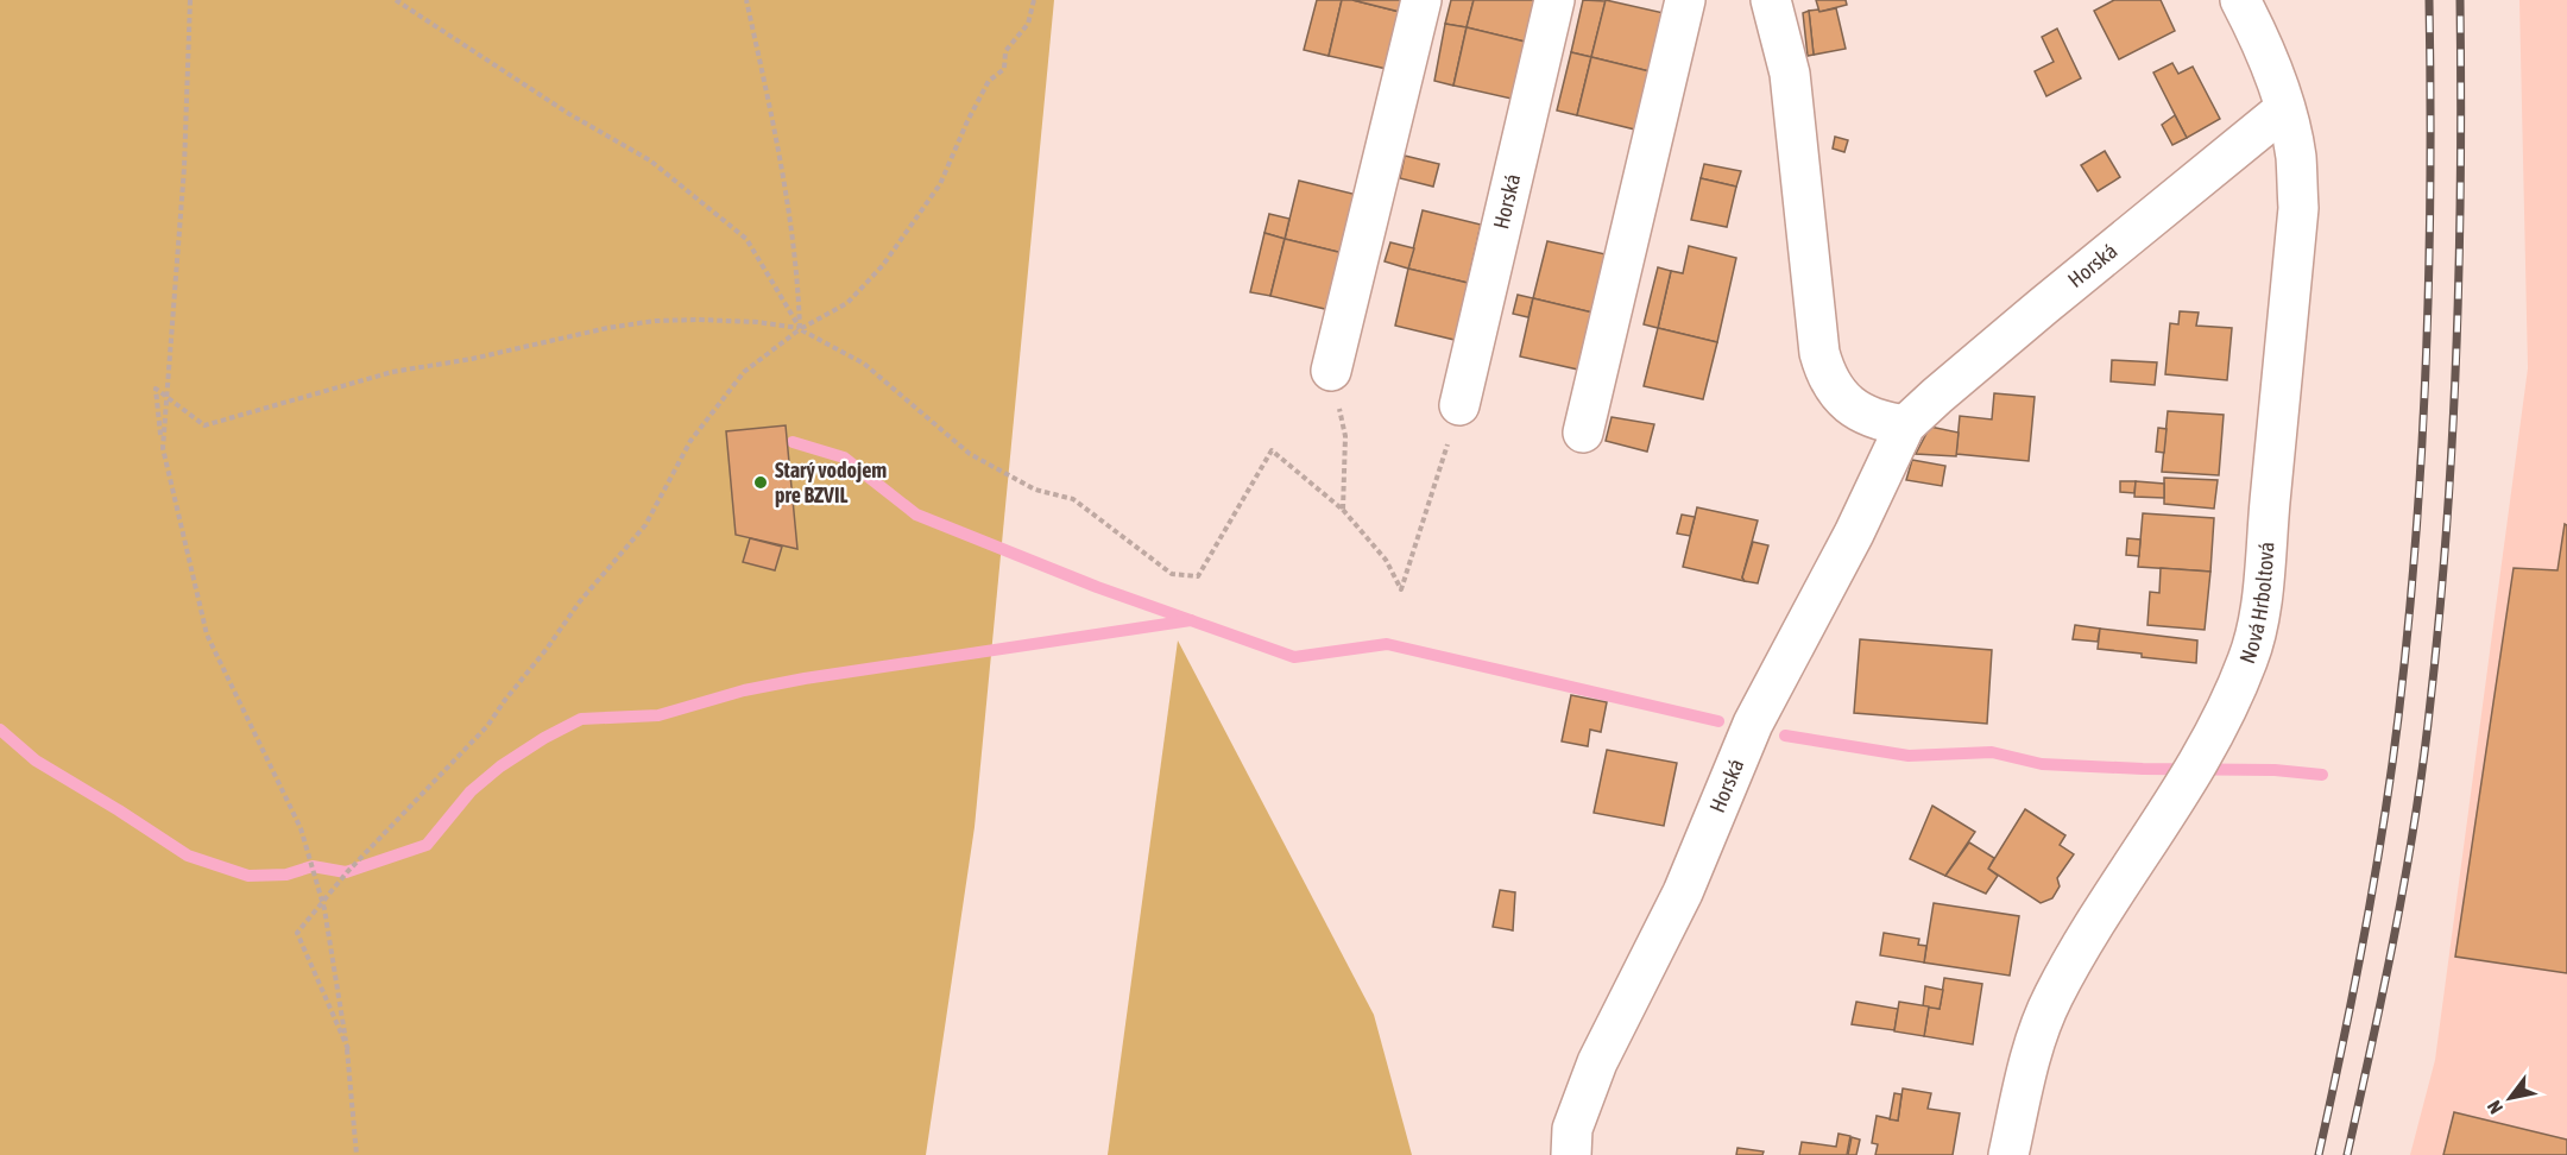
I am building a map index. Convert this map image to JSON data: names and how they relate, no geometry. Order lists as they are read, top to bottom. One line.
{"streets":{"street":["Horská","Nová Hrboltová"]},"crossings":[["Horská","Nová Hrboltová"]],"places":["Starý vodojem pre BZVIL"],"north":"bottom left"}
